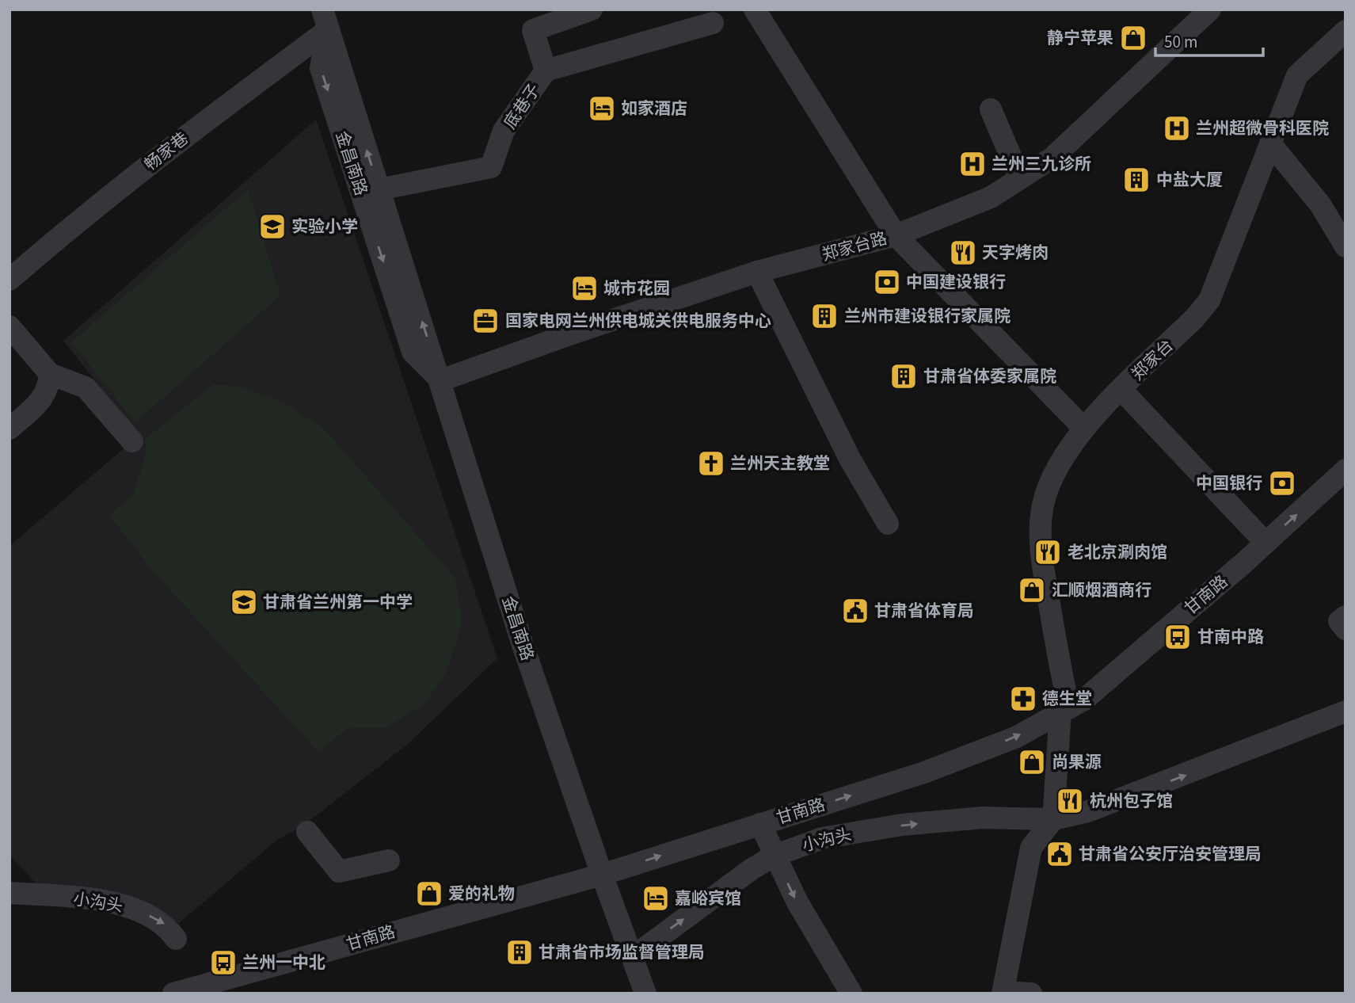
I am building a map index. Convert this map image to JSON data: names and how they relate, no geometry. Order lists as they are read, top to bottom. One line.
{"streets":{"street":["底巷子","畅家巷","金昌南路","郑家台路","郑家台","甘南路","小沟头"]},"crossings":[["底巷子","金昌南路"],["畅家巷","金昌南路"],["金昌南路","郑家台路"],["金昌南路","甘南路"],["金昌南路","小沟头"],["郑家台","甘南路"],["郑家台","小沟头"]],"one_way":["甘南路","小沟头"],"places":{"shop":["静宁苹果","汇顺烟酒商行","尚果源","爱的礼物"],"hotel":["如家酒店","城市花园","嘉峪宾馆"],"hospital":["兰州超微骨科医院","兰州三九诊所"],"building":["中盐大厦","兰州市建设银行家属院","甘肃省体委家属院","甘肃省市场监督管理局"],"school or university":["实验小学","甘肃省兰州第一中学"],"restaurant":["天字烤肉","老北京涮肉馆","杭州包子馆"],"bank":["中国建设银行","中国银行"],"office":["国家电网兰州供电城关供电服务中心"],"church":["兰州天主教堂"],"public building":["甘肃省体育局","甘肃省公安厅治安管理局"],"bus stop":["甘南中路","兰州一中北"],"pharmacy":["德生堂"]},"scale_bar":"50 m"}
